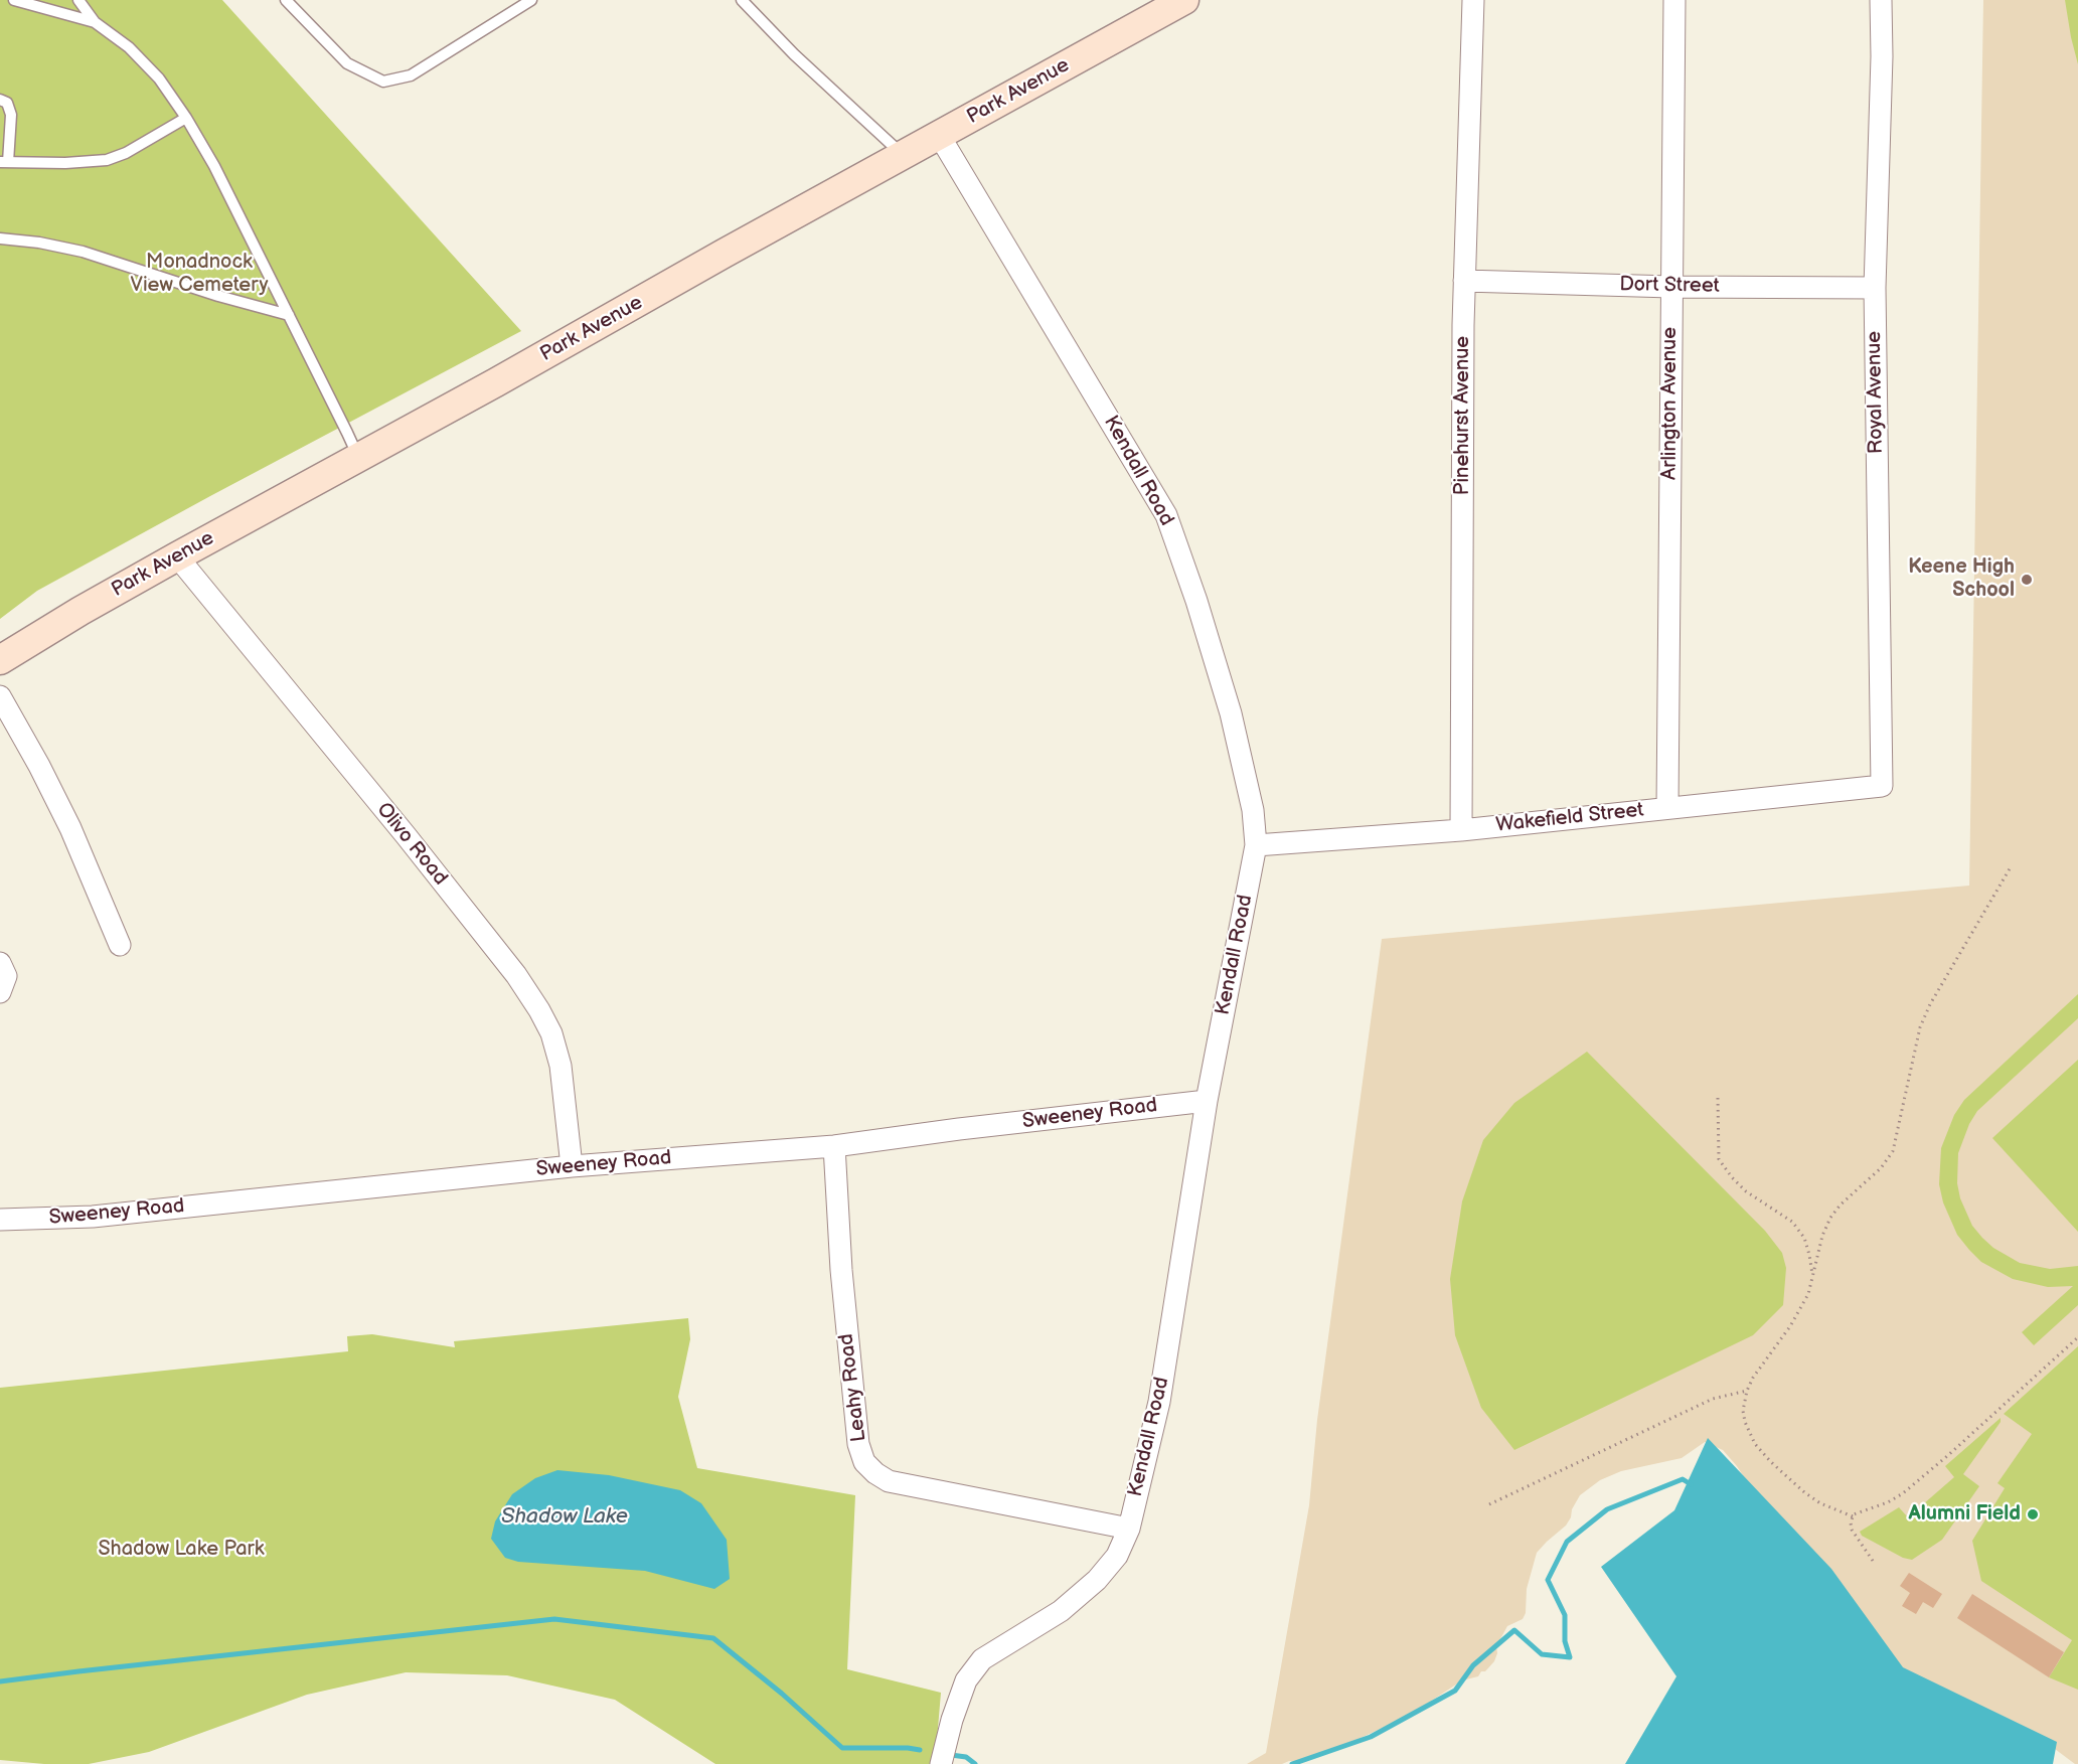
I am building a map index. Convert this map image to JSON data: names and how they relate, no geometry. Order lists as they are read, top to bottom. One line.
{"streets":{"street":["Park Avenue","Dort Street","Royal Avenue","Arlington Avenue","Pinehurst Avenue","Kendall Road","Wakefield Street","Olivo Road","Sweeney Road","Leahy Road"]},"crossings":[["Park Avenue","Kendall Road"],["Park Avenue","Olivo Road"],["Dort Street","Royal Avenue"],["Dort Street","Arlington Avenue"],["Dort Street","Pinehurst Avenue"],["Royal Avenue","Wakefield Street"],["Arlington Avenue","Wakefield Street"],["Pinehurst Avenue","Wakefield Street"],["Kendall Road","Wakefield Street"],["Kendall Road","Sweeney Road"],["Kendall Road","Leahy Road"],["Olivo Road","Sweeney Road"],["Sweeney Road","Leahy Road"]],"water":["Shadow Lake"],"parks":["Monadnock View Cemetery","Shadow Lake Park"],"places":["Keene High School","Alumni Field"]}
